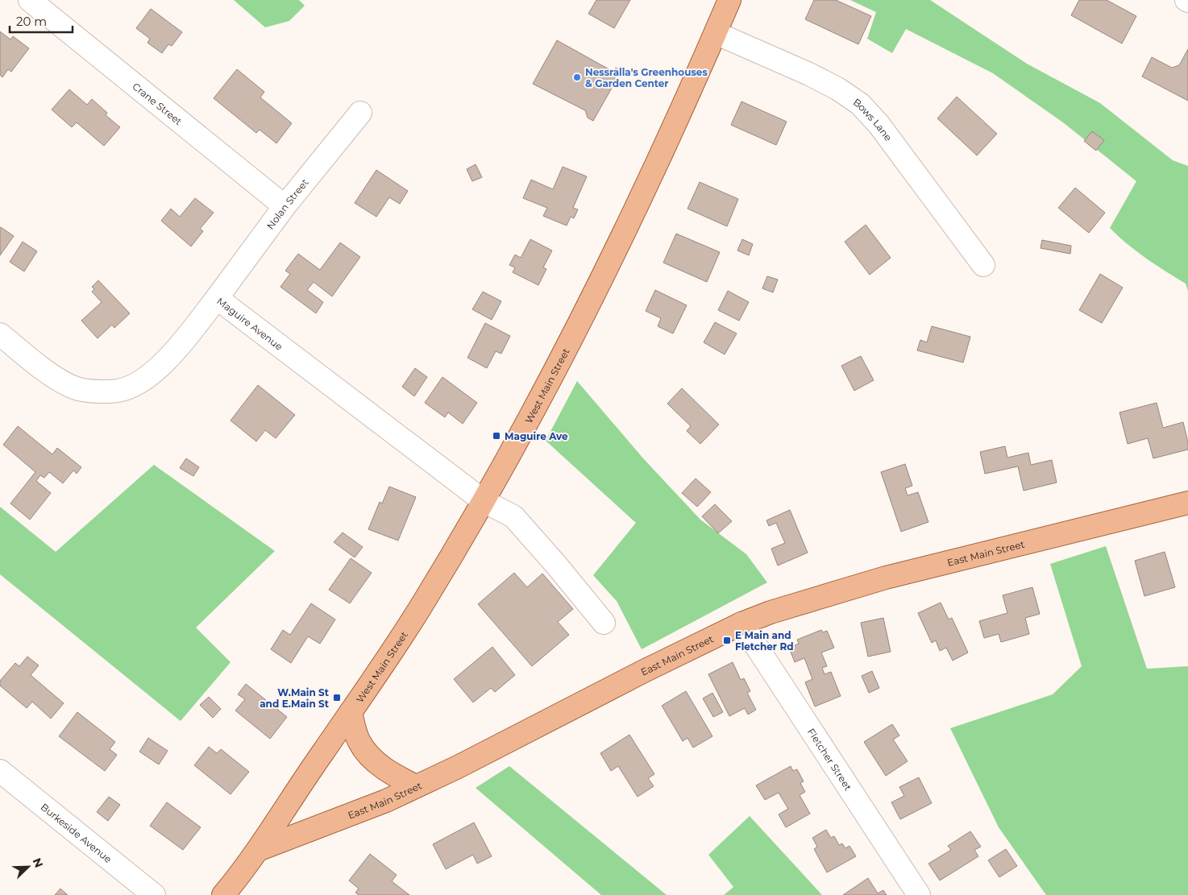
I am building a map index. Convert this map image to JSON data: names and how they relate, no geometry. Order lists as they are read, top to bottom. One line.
{"streets":{"main road":["West Main Street","East Main Street"],"street":["Crane Street","Bows Lane","Nolan Street","Maguire Avenue","Fletcher Street","Burkeside Avenue"]},"crossings":[["Crane Street","Nolan Street"],["Bows Lane","West Main Street"],["Nolan Street","Maguire Avenue"],["Maguire Avenue","West Main Street"],["West Main Street","East Main Street"],["East Main Street","Fletcher Street"]],"places":{"other":["Nessralla's Greenhouses & Garden Center"],"transit":["Maguire Ave","E Main and Fletcher Rd","W.Main St and E.Main St"]},"scale_bar":"20 m","north":"top right"}
